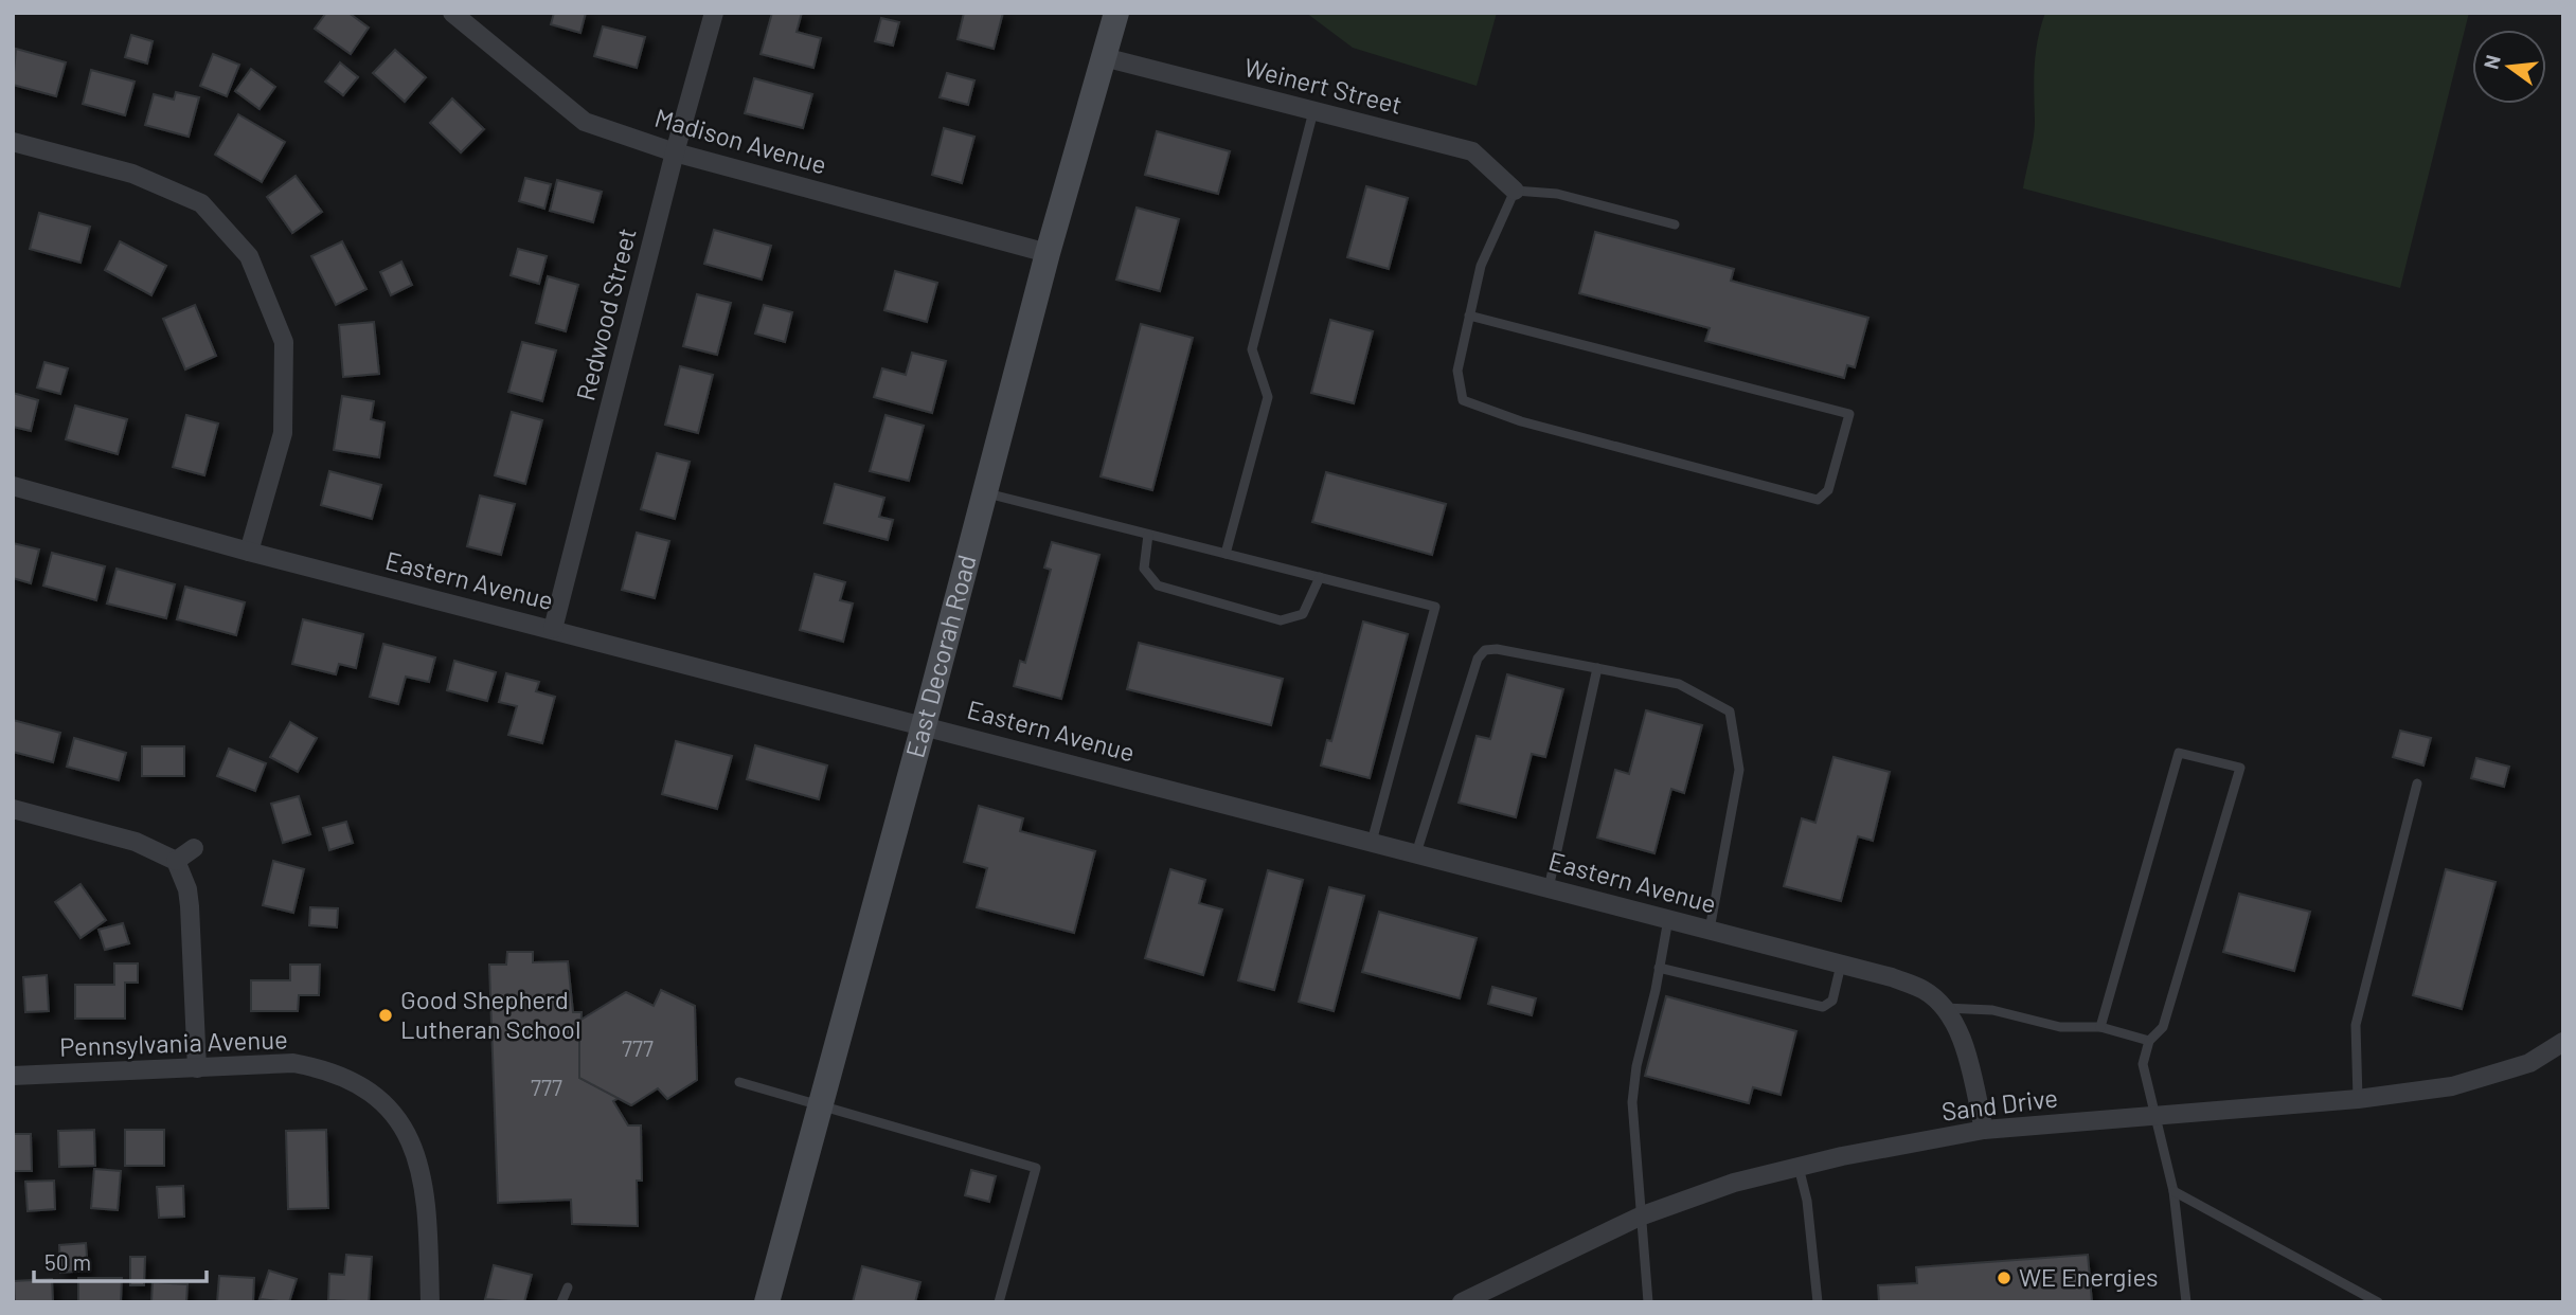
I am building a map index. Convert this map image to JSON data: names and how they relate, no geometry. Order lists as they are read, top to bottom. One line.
{"streets":{"street":["Weinert Street","Madison Avenue","Redwood Street","Eastern Avenue","East Decorah Road","Pennsylvania Avenue","Sand Drive"]},"crossings":[["Weinert Street","East Decorah Road"],["Madison Avenue","Redwood Street"],["Madison Avenue","East Decorah Road"],["Redwood Street","Eastern Avenue"],["Eastern Avenue","East Decorah Road"],["Eastern Avenue","Sand Drive"]],"places":["Good Shepherd Lutheran School","WE Energies"],"house_numbers":["777","777"],"scale_bar":"50 m","north":"left"}
